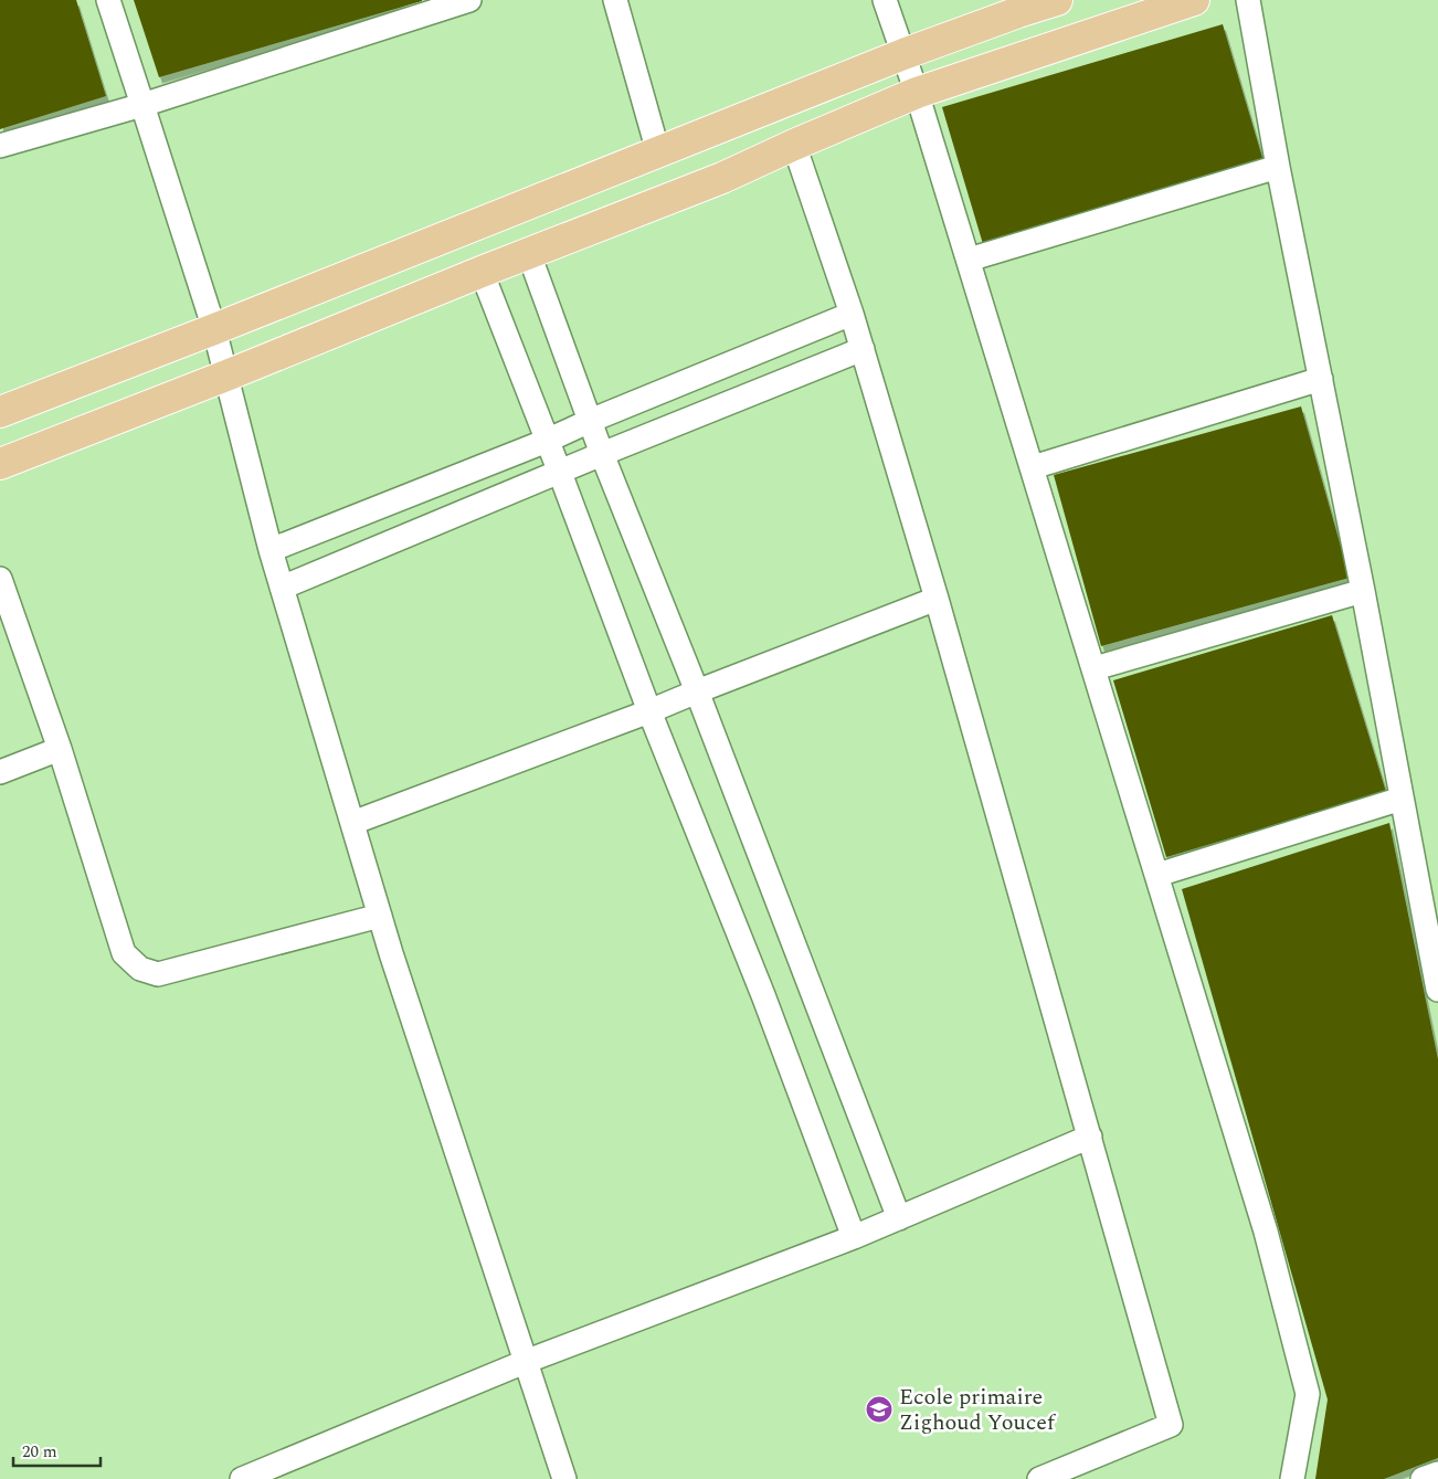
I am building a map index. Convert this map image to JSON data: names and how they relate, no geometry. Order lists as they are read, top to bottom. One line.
{"places":{"school or university":["Ecole primaire Zighoud Youcef"]},"scale_bar":"20 m"}
